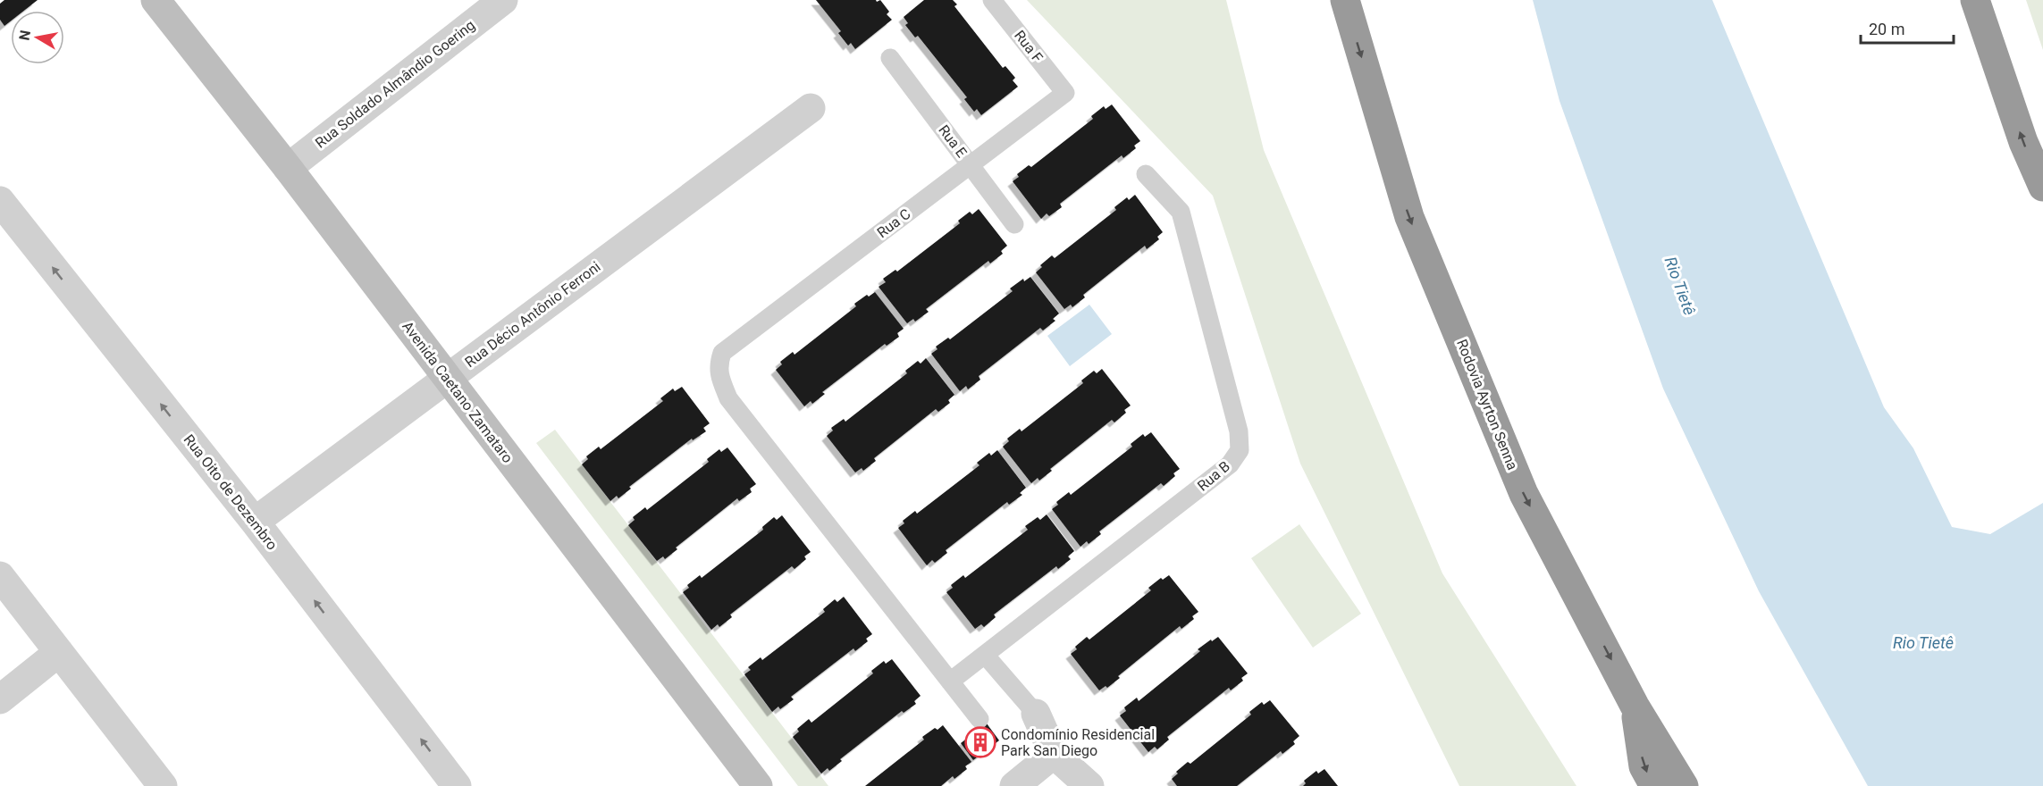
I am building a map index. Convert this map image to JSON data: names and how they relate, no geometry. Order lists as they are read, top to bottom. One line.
{"streets":{"highway":["Rodovia Ayrton Senna"],"main road":["Avenida Caetano Zamataro"],"street":["Rua Soldado Almândio Goering","Rua Décio Antônio Ferroni","Rua Oito de Dezembro"],"lane":["Rua F","Rua E","Rua C","Rua B"]},"crossings":[["Rua F","Rua C"],["Rua Soldado Almândio Goering","Avenida Caetano Zamataro"],["Rua E","Rua C"],["Rua C","Rua B"],["Rua Décio Antônio Ferroni","Avenida Caetano Zamataro"],["Rua Décio Antônio Ferroni","Rua Oito de Dezembro"]],"one_way":["Rodovia Ayrton Senna"],"water":["Rio Tietê"],"places":{"building":["Condomínio Residencial Park San Diego"]},"scale_bar":"20 m","north":"left"}
